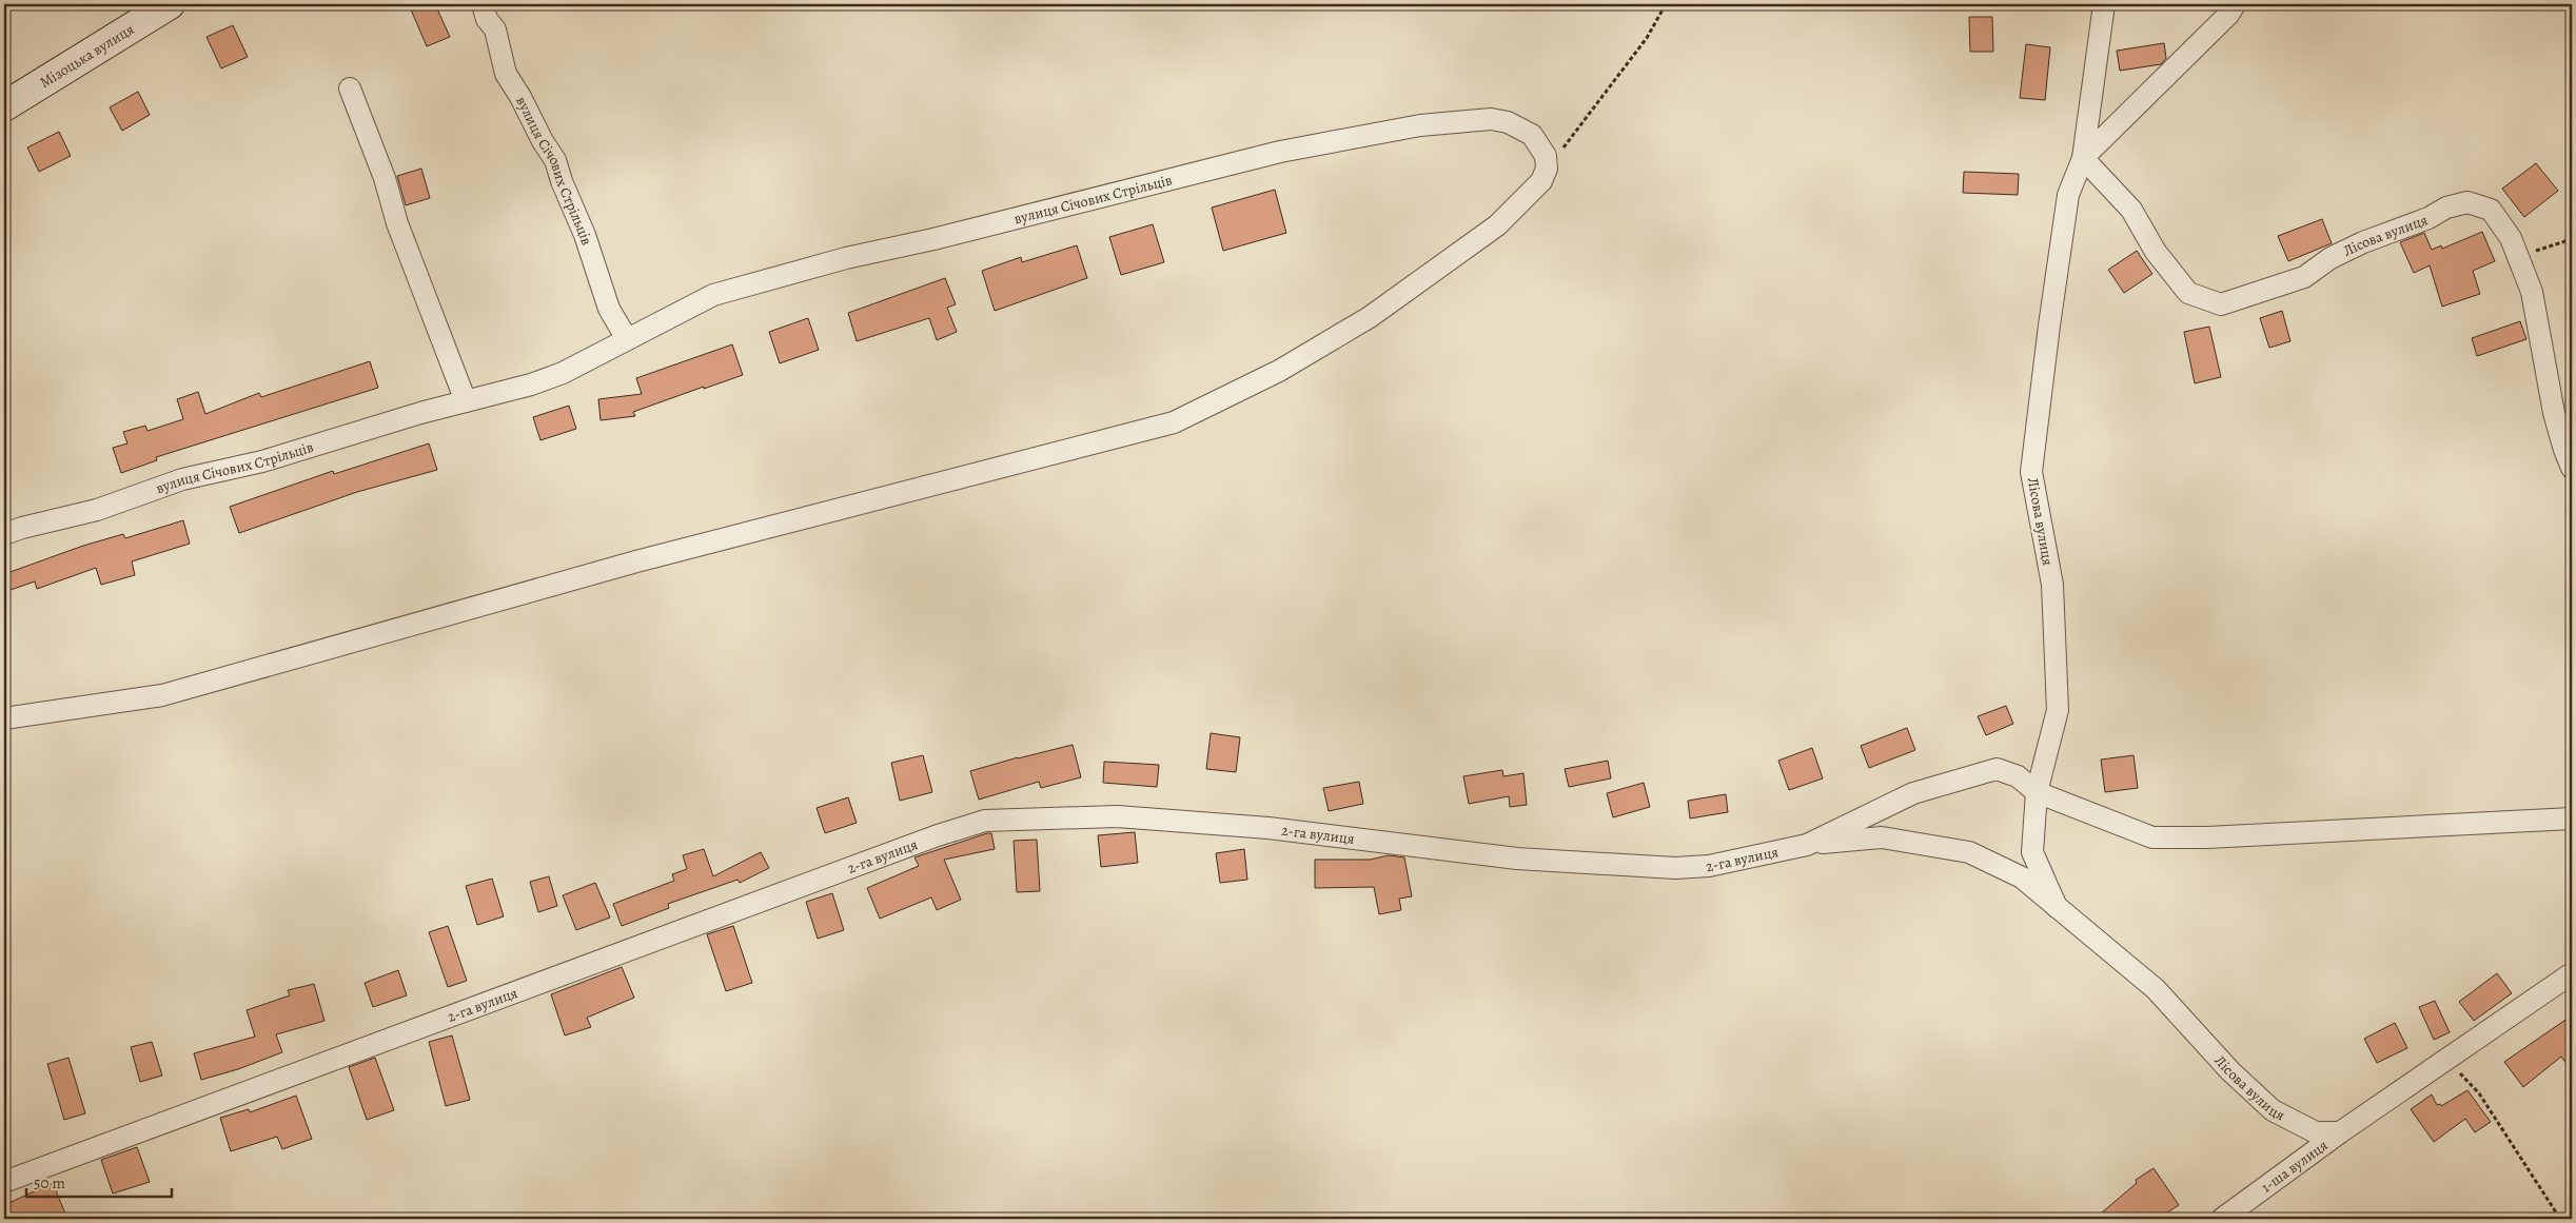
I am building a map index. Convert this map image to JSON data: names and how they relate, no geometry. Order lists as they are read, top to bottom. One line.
{"streets":{"main road":["Мізоцька вулиця"],"street":["вулиця Січових Стрільців","Лісова вулиця","2-га вулиця","1-ша вулиця"]},"crossings":[["Лісова вулиця","2-га вулиця"],["Лісова вулиця","1-ша вулиця"]],"scale_bar":"50 m"}
